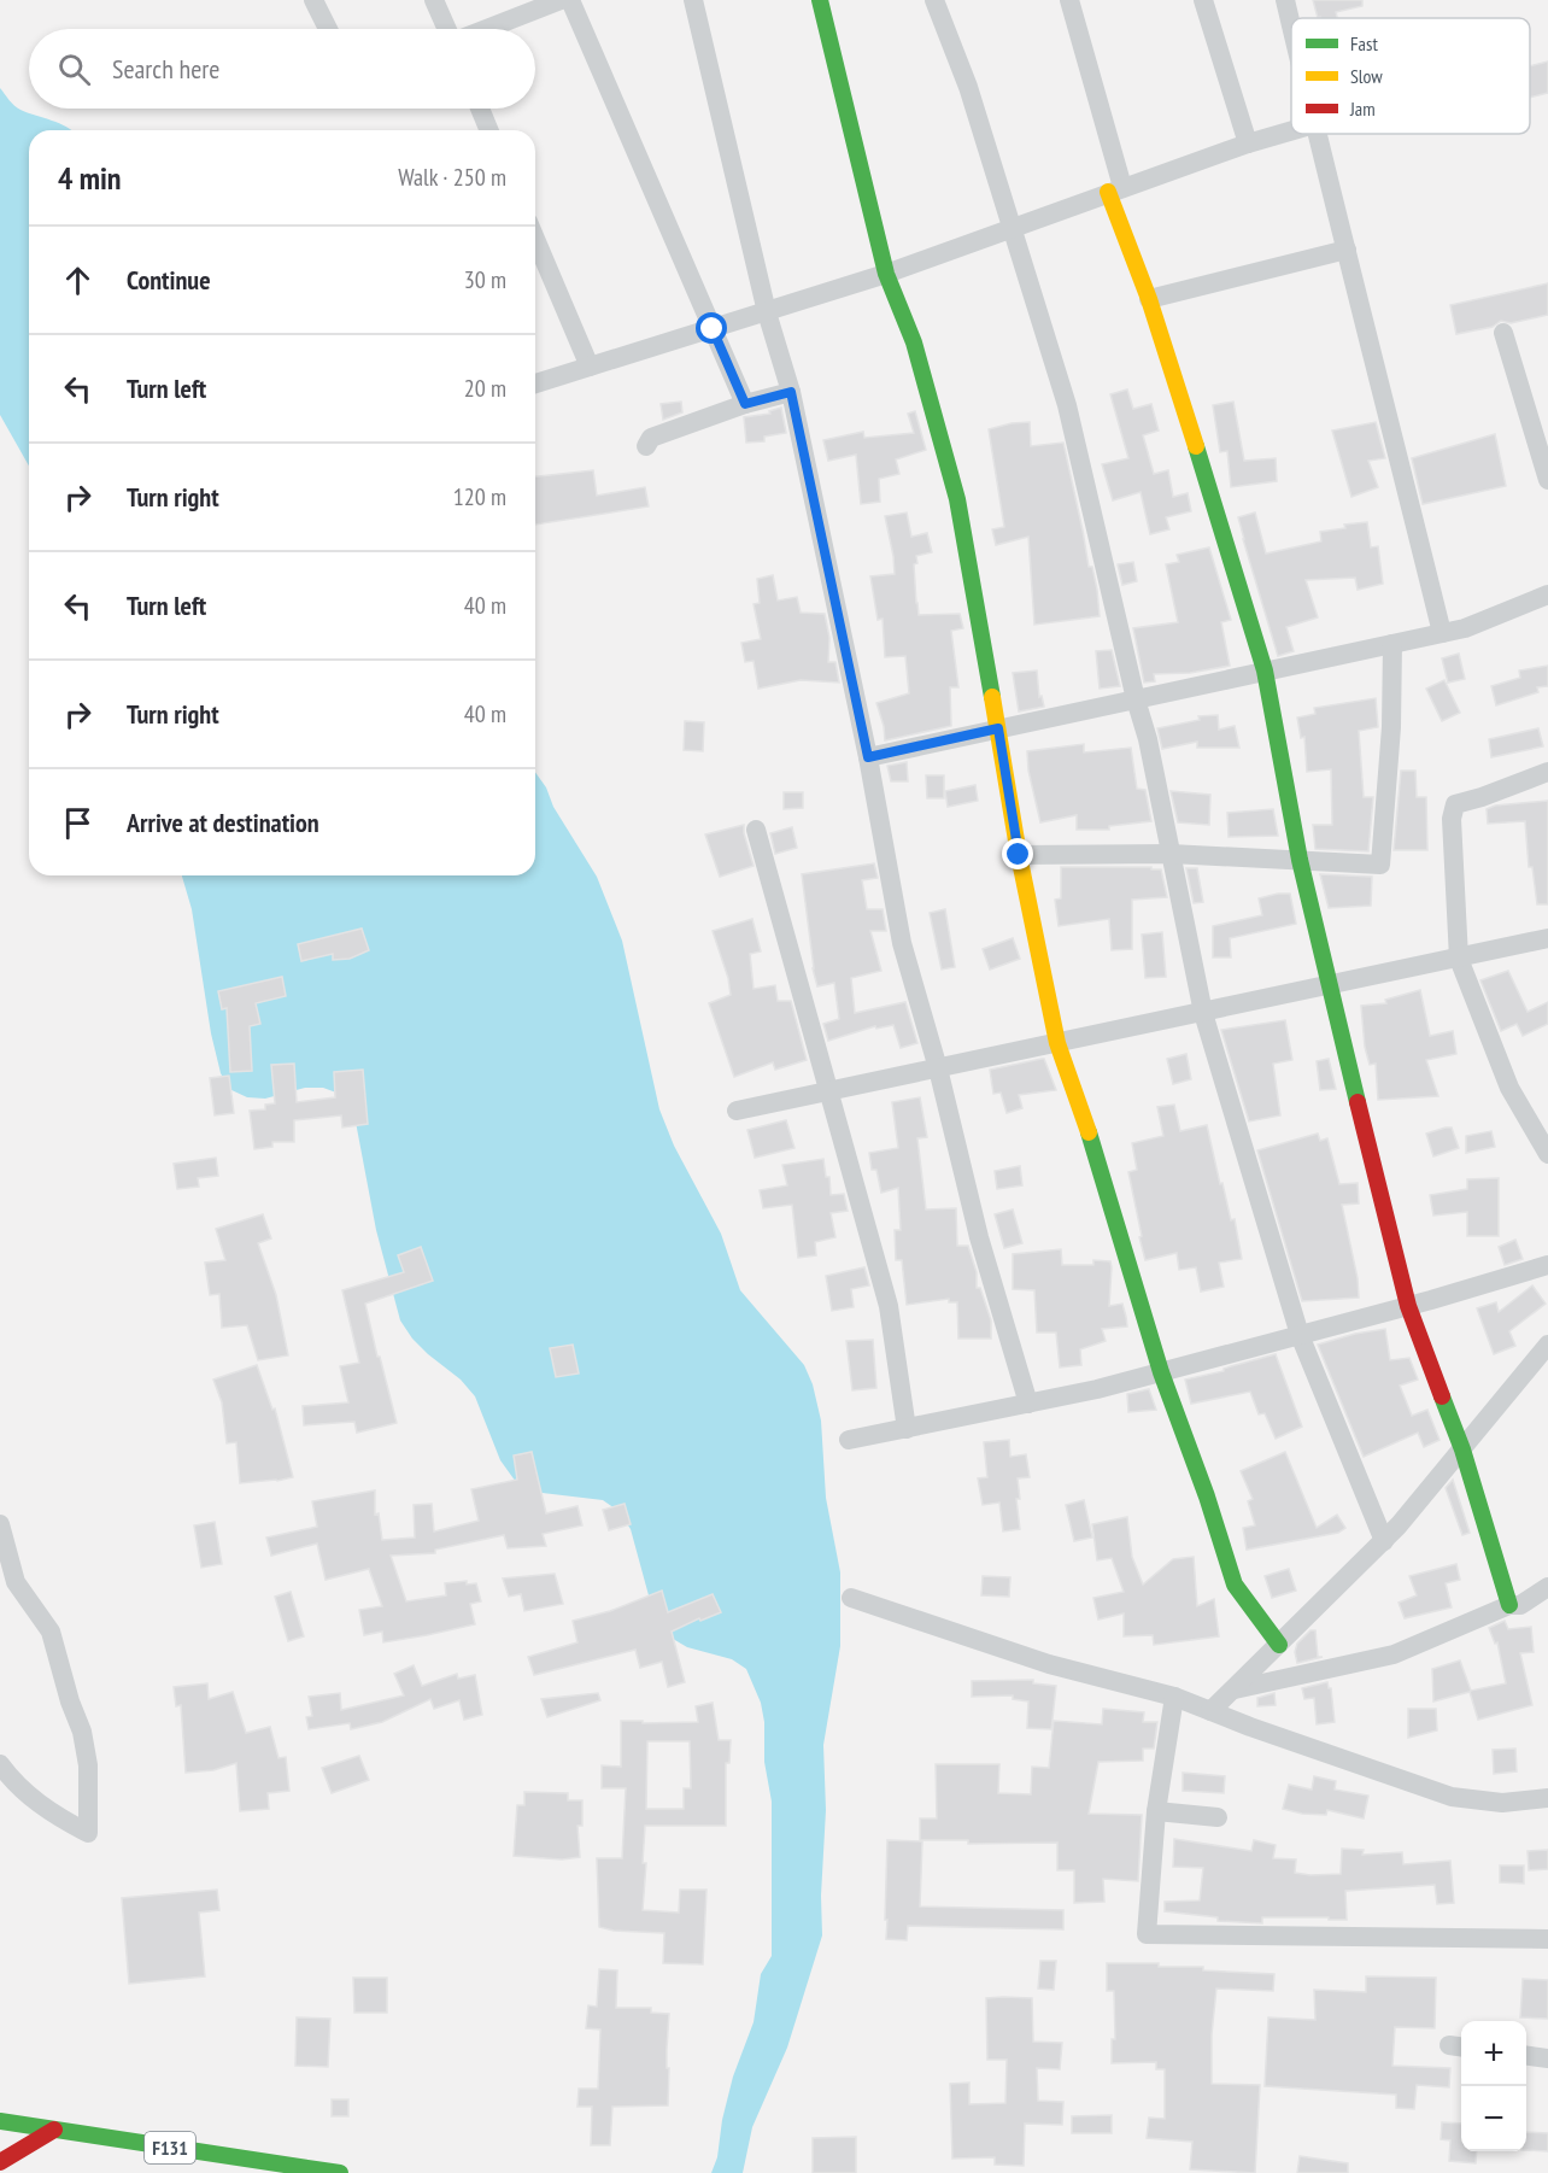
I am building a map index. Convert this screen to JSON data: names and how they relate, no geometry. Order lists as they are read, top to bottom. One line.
{"streets":{"street":["F131"]},"legend":["Fast","Slow","Jam"],"page":{"search":"Search here","heading":["4 min","Walk · 250 m"],"list":[["Continue","30 m"],["Turn left","20 m"],["Turn right","120 m"],["Turn left","40 m"],["Turn right","40 m"],"Arrive at destination"],"map_buttons":["+","−"]}}
